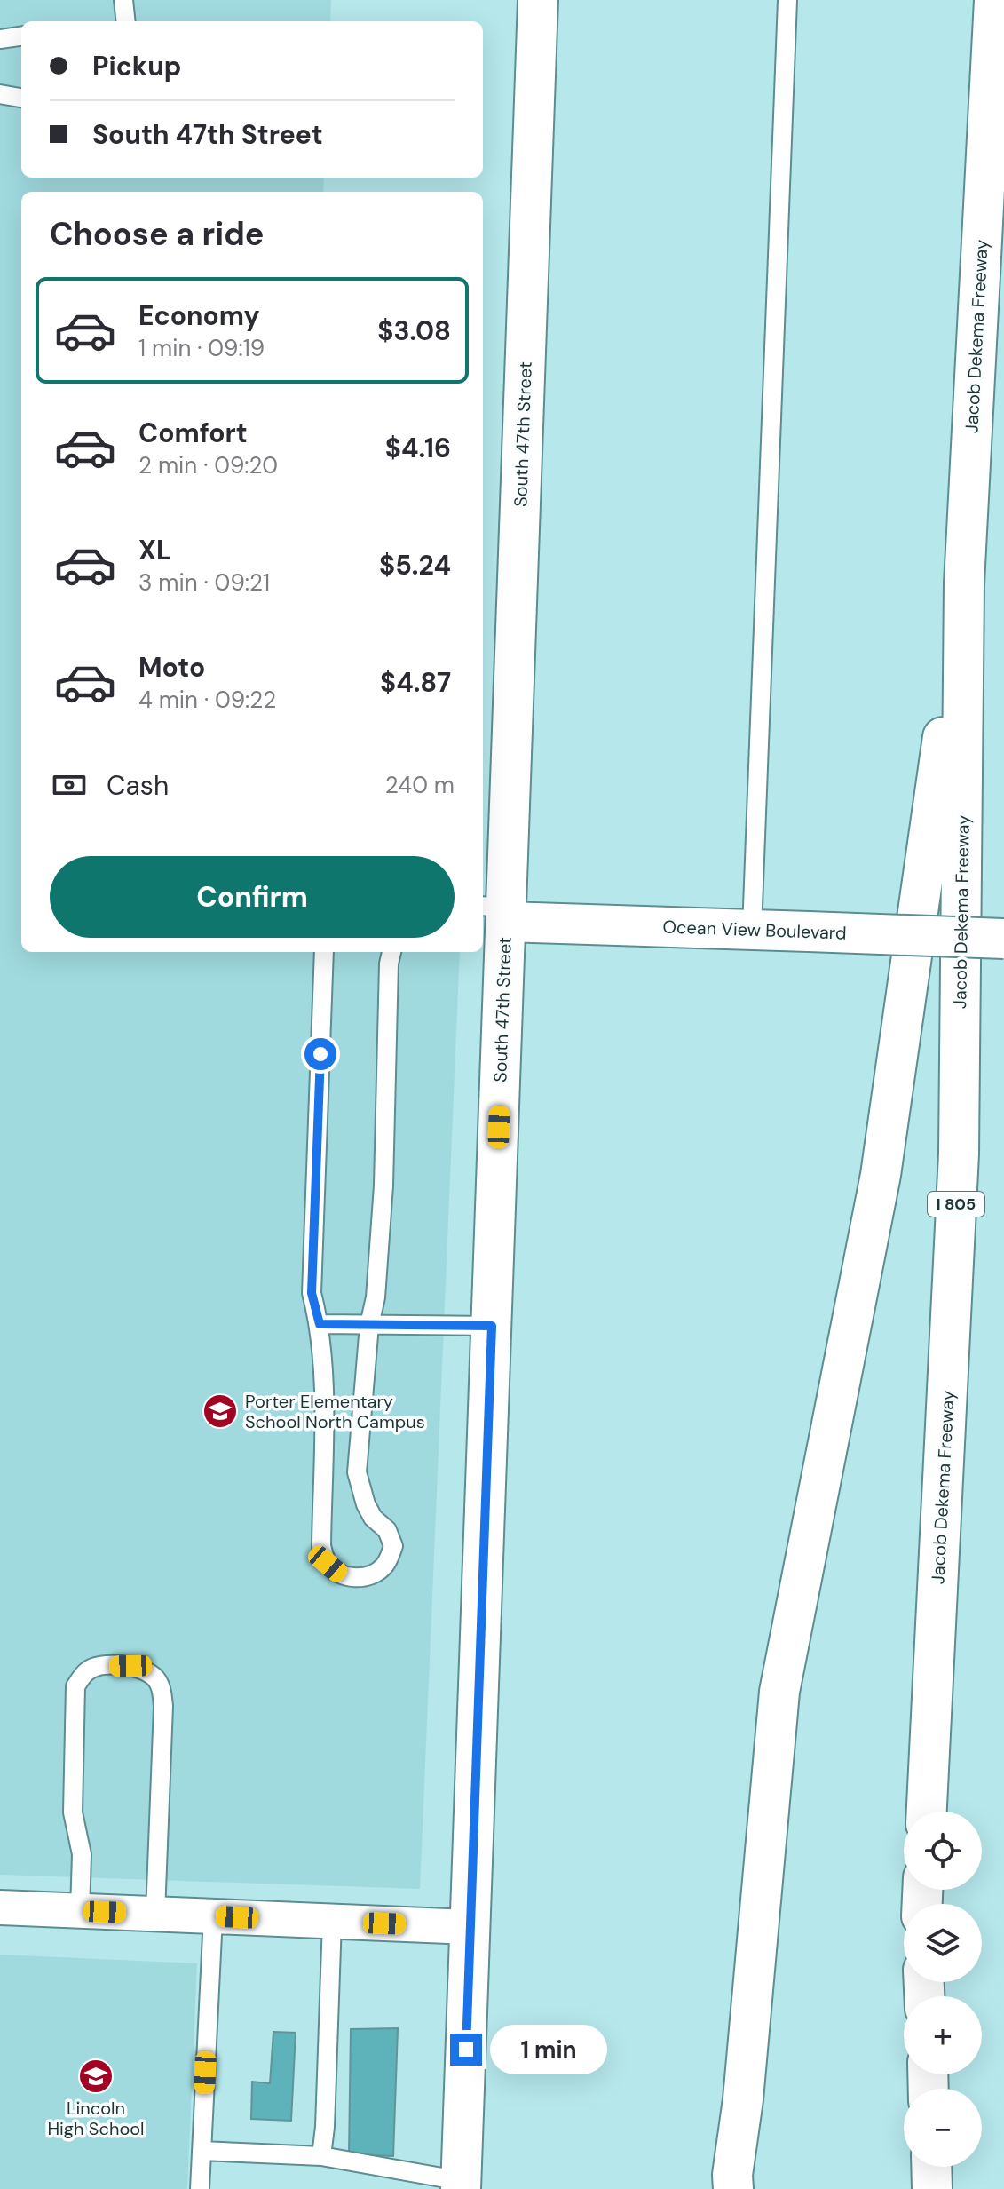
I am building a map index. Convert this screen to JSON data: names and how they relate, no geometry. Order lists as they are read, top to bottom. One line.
{"streets":{"main road":["Jacob Dekema Freeway","South 47th Street","Ocean View Boulevard","I 805"]},"crossings":[["South 47th Street","Ocean View Boulevard"]],"places":{"school or university":["Porter Elementary School North Campus","Lincoln High School"]},"page":{"banner":["Pickup","South 47th Street"],"heading":"Choose a ride","list":[{"name":"Economy","note":"1 min · 09:19","value":"$3.08"},{"name":"Comfort","note":"2 min · 09:20","value":"$4.16"},{"name":"XL","note":"3 min · 09:21","value":"$5.24"},{"name":"Moto","note":"4 min · 09:22","value":"$4.87"}],"pay":["Cash","240 m"],"buttons":"Confirm","map_buttons":["+","−"],"bubble":"1 min"}}
